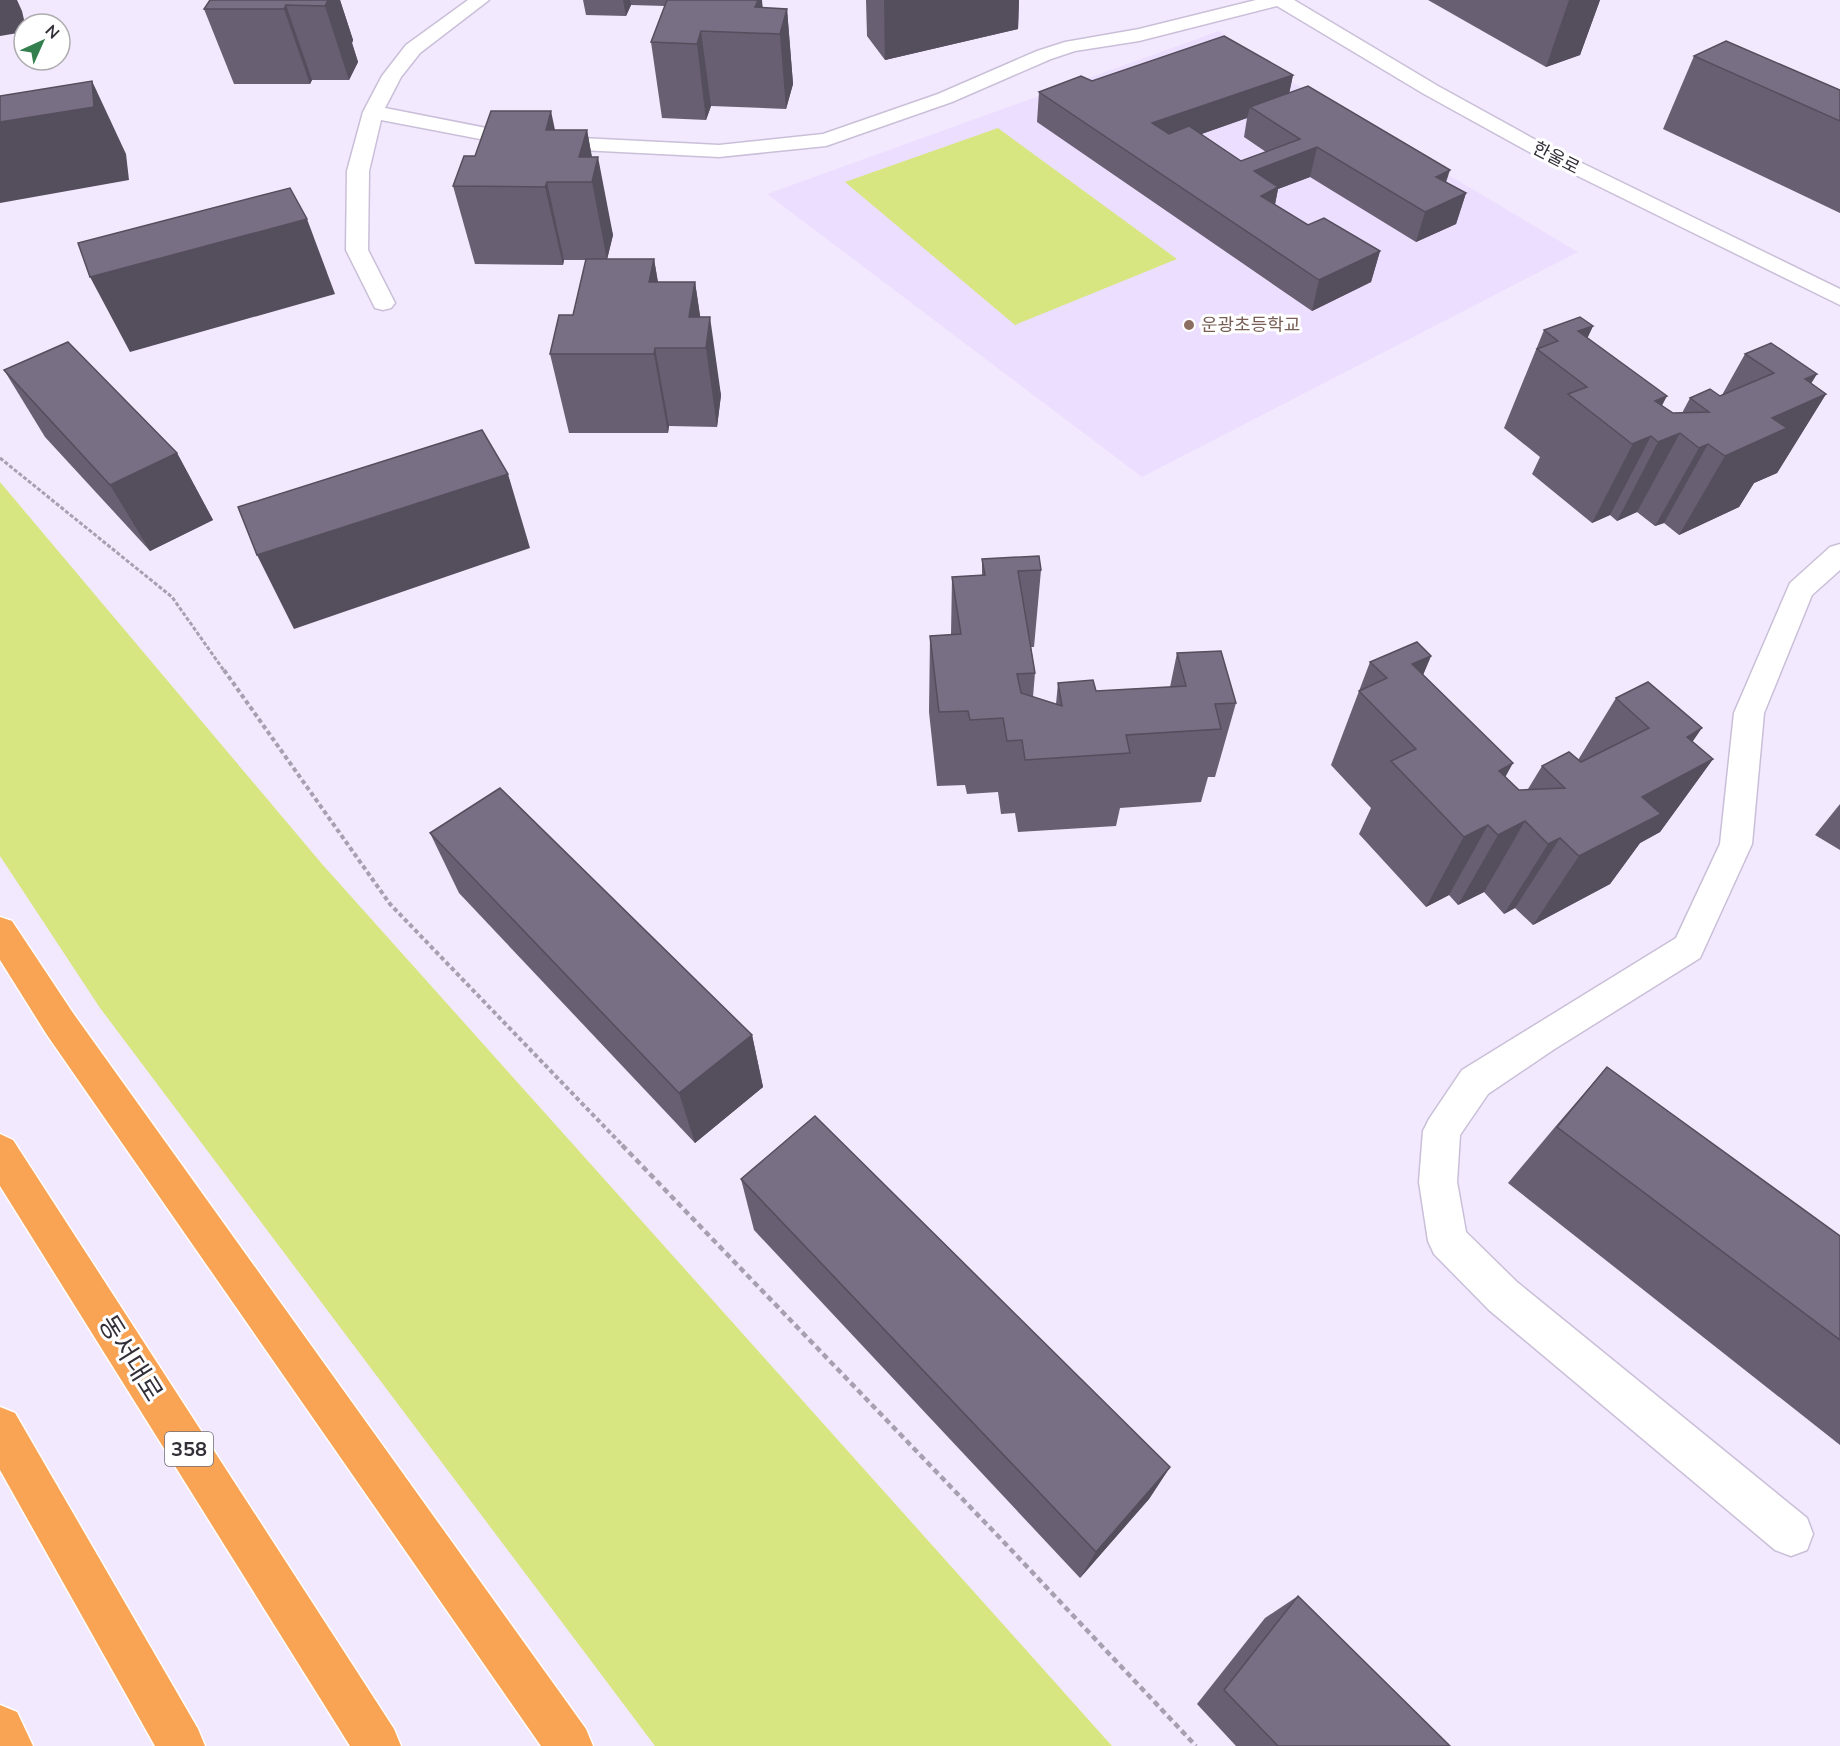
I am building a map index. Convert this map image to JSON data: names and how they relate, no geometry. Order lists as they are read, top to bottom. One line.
{"streets":{"highway":["동서대로","358"],"street":["한울로"]},"places":["운광초등학교"],"north":"top right"}
